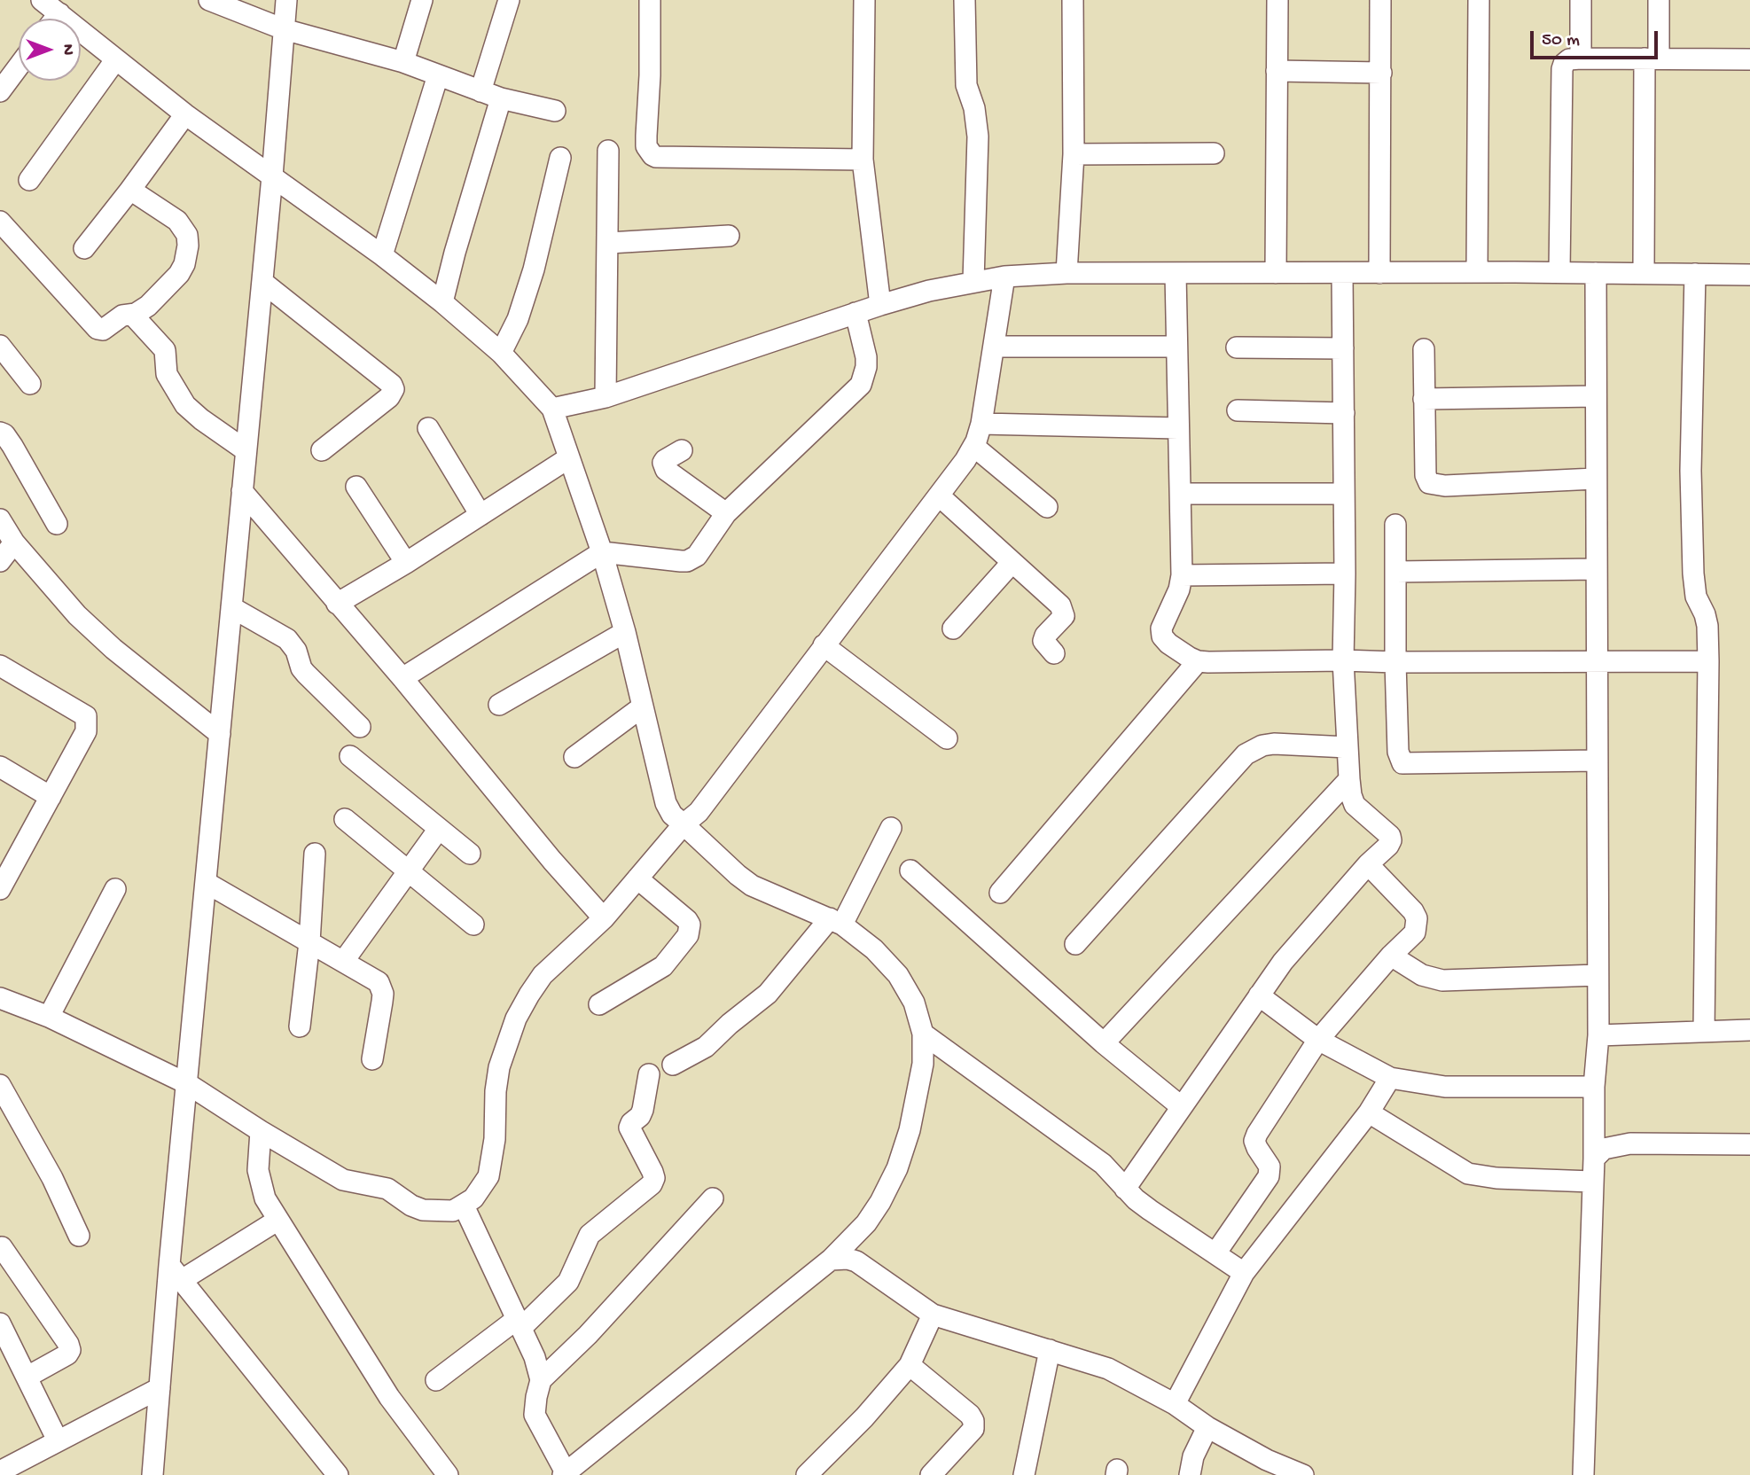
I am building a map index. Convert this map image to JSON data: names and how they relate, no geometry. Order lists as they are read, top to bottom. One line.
{"scale_bar":"50 m","north":"right"}
